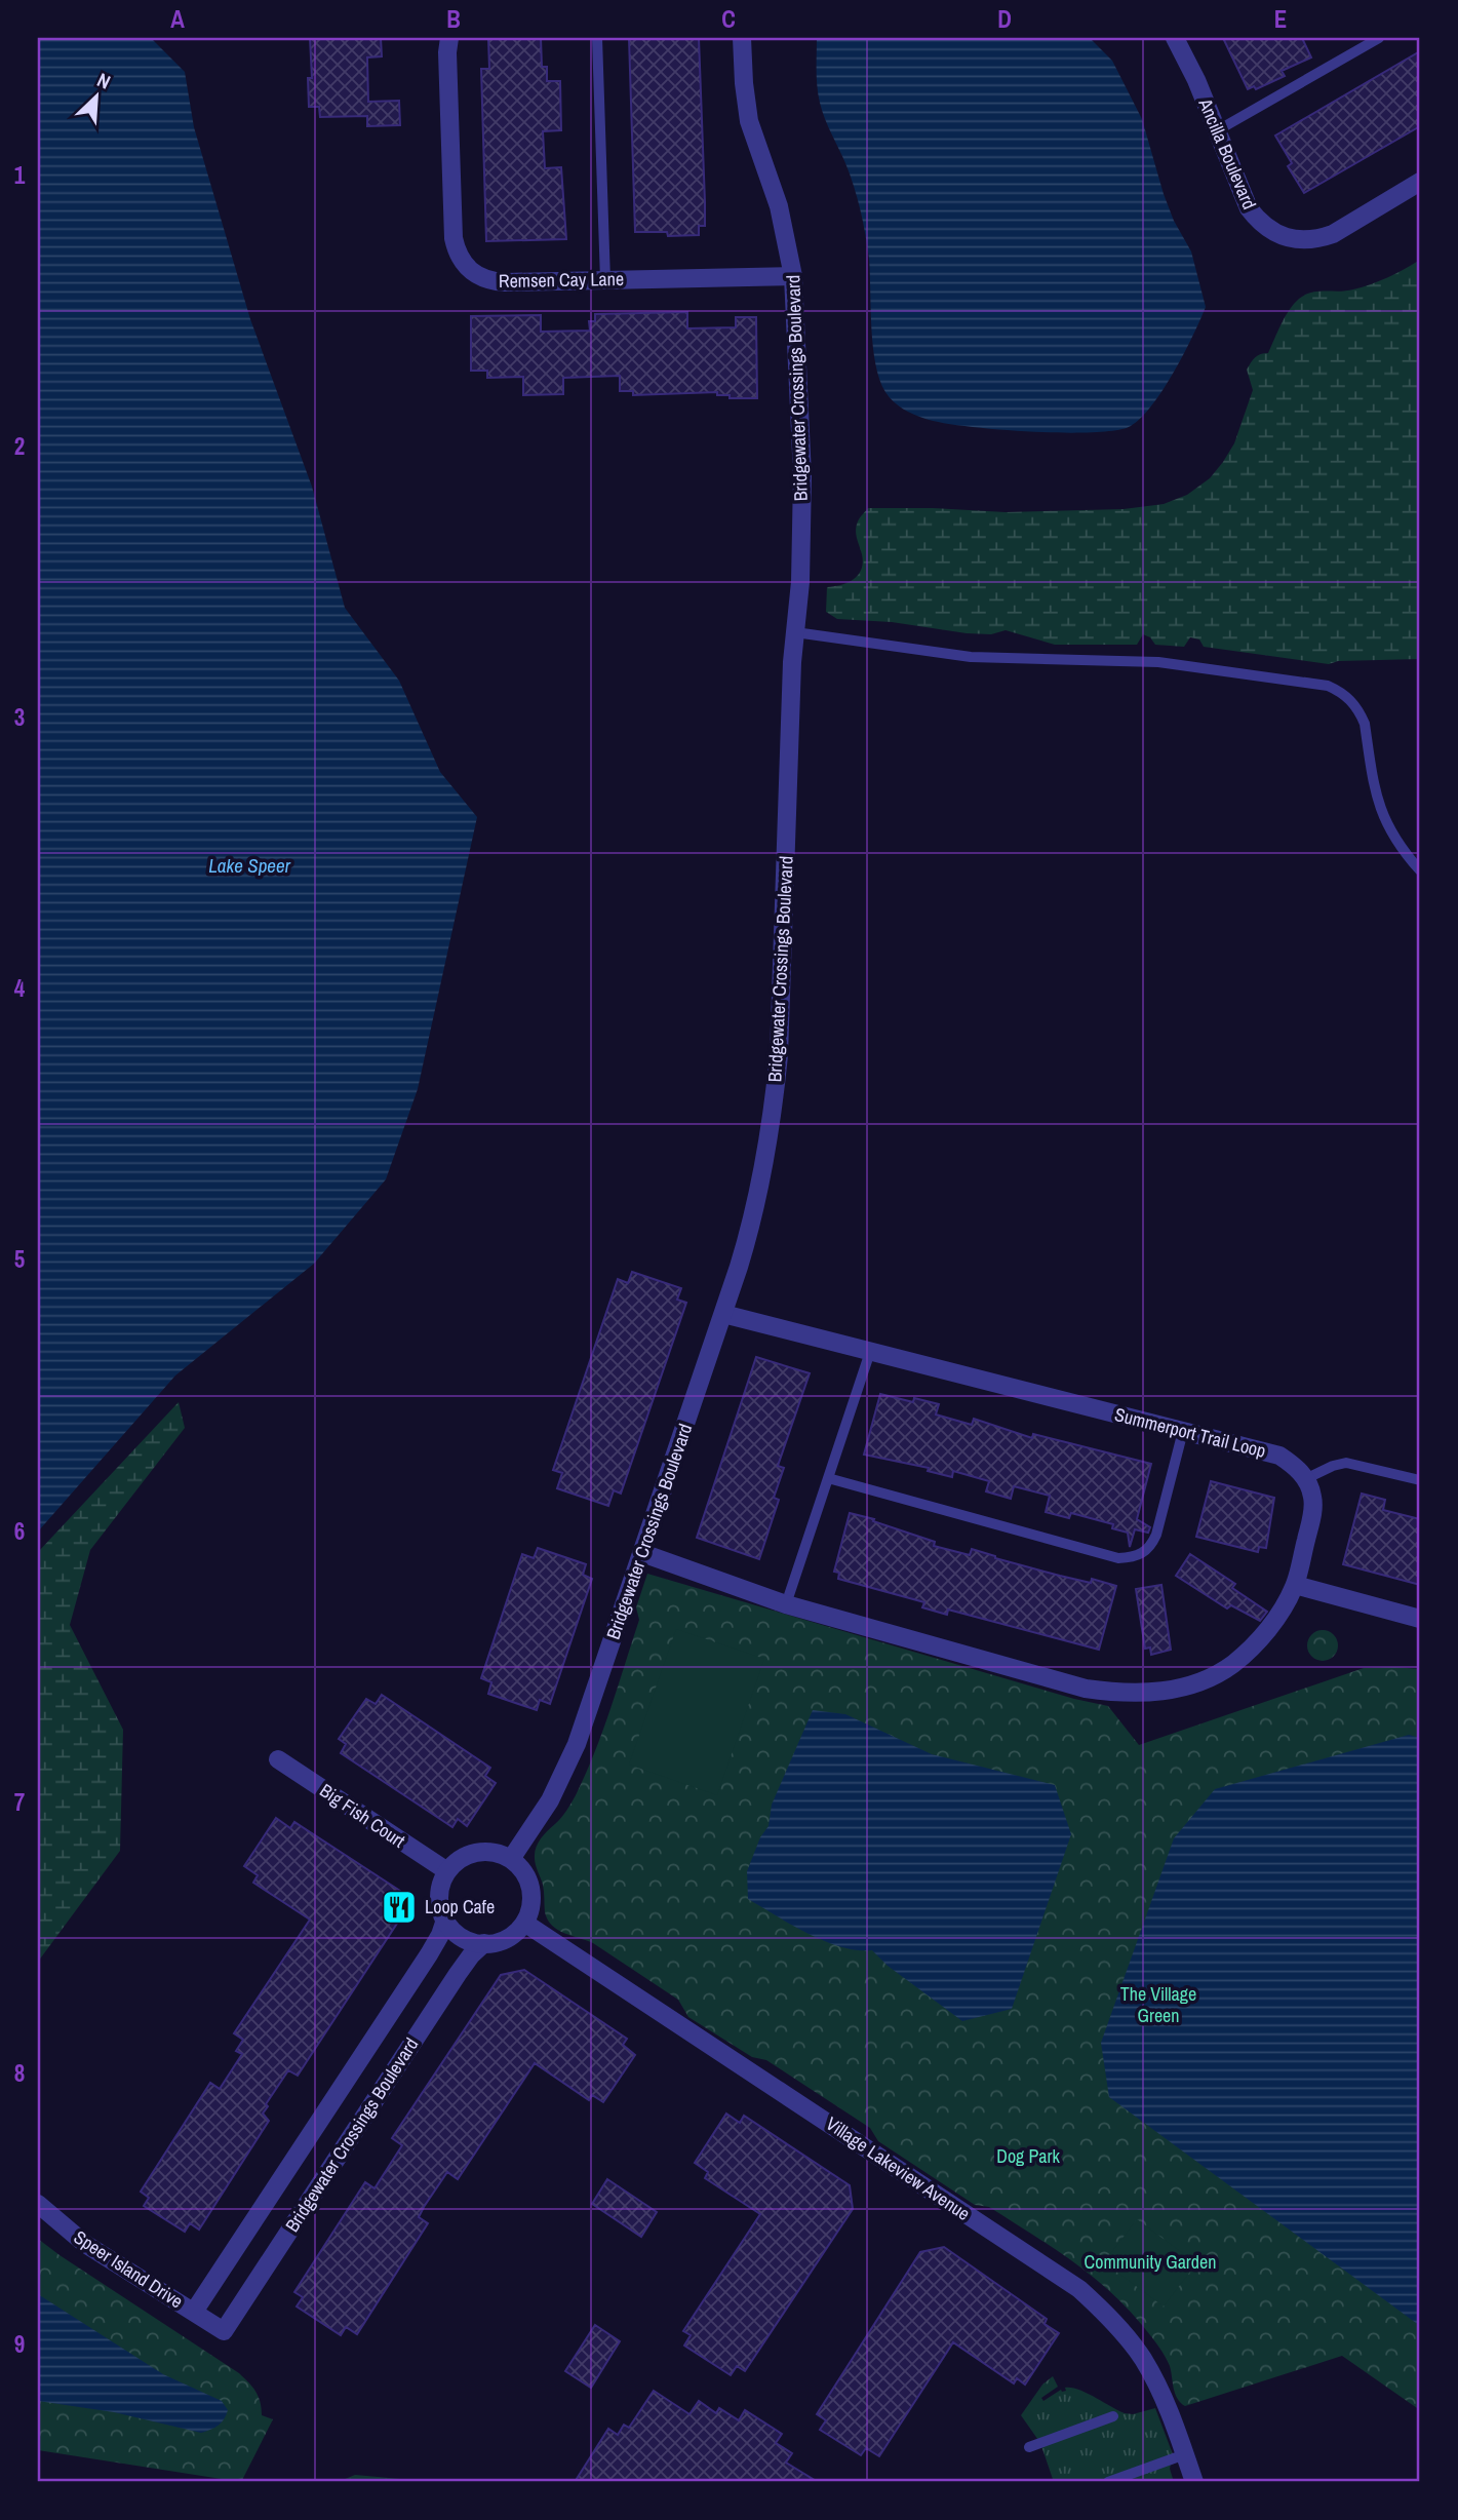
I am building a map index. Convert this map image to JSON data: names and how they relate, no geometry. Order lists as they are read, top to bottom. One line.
{"streets":{"street":["Ancilla Boulevard","Remsen Cay Lane","Bridgewater Crossings Boulevard","Summerport Trail Loop","Big Fish Court","Village Lakeview Avenue","Speer Island Drive"]},"crossings":[["Remsen Cay Lane","Bridgewater Crossings Boulevard"],["Bridgewater Crossings Boulevard","Summerport Trail Loop"],["Bridgewater Crossings Boulevard","Big Fish Court"],["Bridgewater Crossings Boulevard","Village Lakeview Avenue"],["Bridgewater Crossings Boulevard","Speer Island Drive"],["Big Fish Court","Village Lakeview Avenue"]],"water":["Lake Speer"],"parks":["The Village Green","Dog Park","Community Garden"],"places":{"restaurant":["Loop Cafe"]},"north":"top right","grid":{"columns":["A","B","C","D","E"],"rows":["1","2","3","4","5","6","7","8","9"]}}
